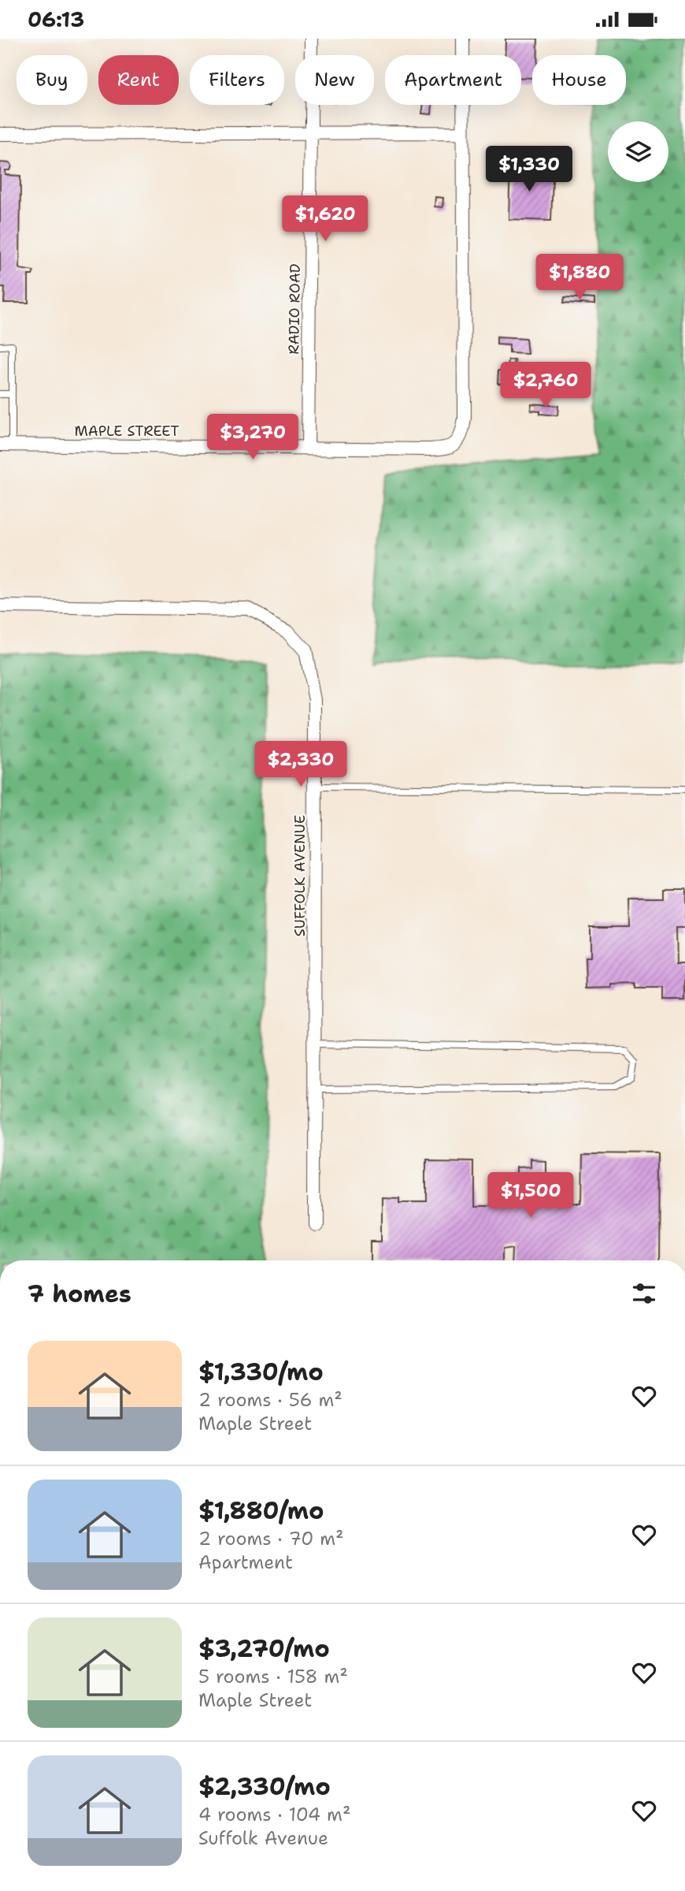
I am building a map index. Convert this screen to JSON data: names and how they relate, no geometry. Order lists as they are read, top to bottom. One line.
{"streets":{"street":["RADIO ROAD","MAPLE STREET","SUFFOLK AVENUE"]},"crossings":[["RADIO ROAD","MAPLE STREET"]],"page":{"status":"06:13","chip":["Buy","Rent","Filters","New","Apartment","House"],"price":["$1,330","$1,620","$1,880","$2,760","$3,270","$2,330","$1,500"],"heading":"7 homes","list":[{"name":"$1,330/mo","note":"2 rooms · 56 m² · Maple Street"},{"name":"$1,880/mo","note":"2 rooms · 70 m² · Apartment"},{"name":"$3,270/mo","note":"5 rooms · 158 m² · Maple Street"},{"name":"$2,330/mo","note":"4 rooms · 104 m² · Suffolk Avenue"}]}}
